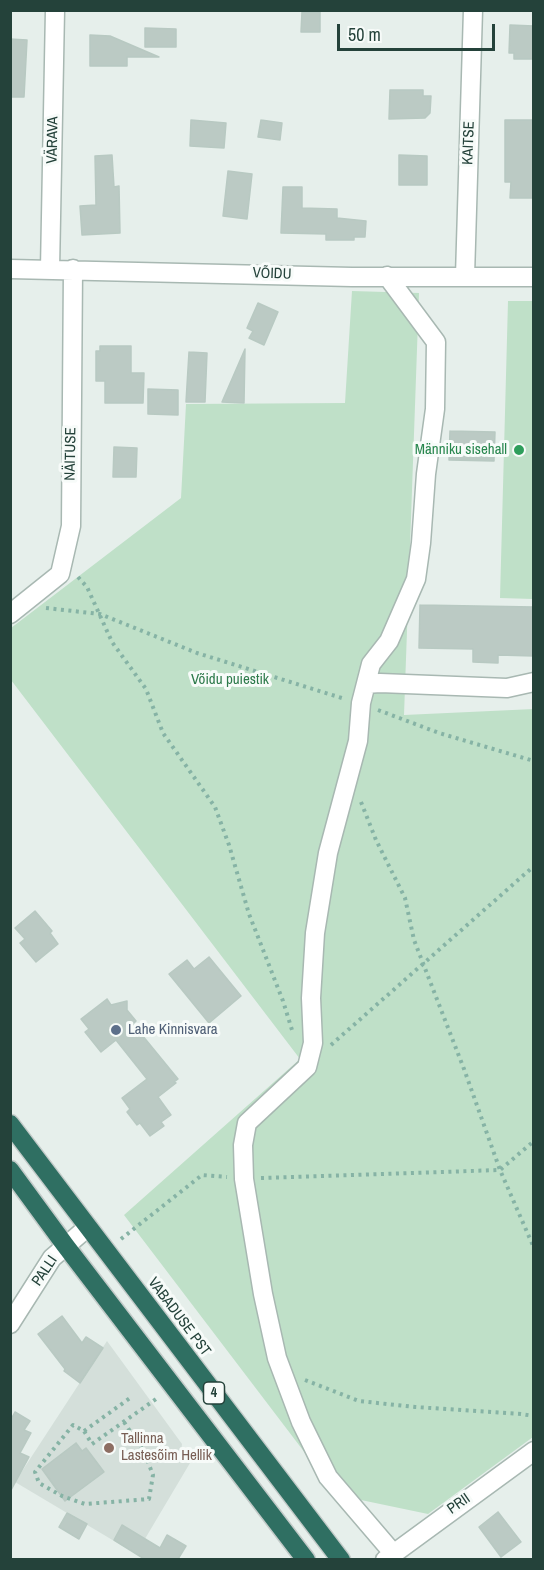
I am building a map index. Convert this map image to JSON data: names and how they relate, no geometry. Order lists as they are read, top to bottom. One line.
{"streets":{"highway":["VABADUSE PST","4"],"street":["VÄRAVA","KAITSE","VÕIDU","NÄITUSE","PALLI","PRII"]},"crossings":[["VÄRAVA","VÕIDU"],["KAITSE","VÕIDU"],["VÕIDU","NÄITUSE"],["PALLI","VABADUSE PST"],["PALLI","4"]],"parks":["Võidu puiestik"],"places":["Männiku sisehall","Lahe Kinnisvara","Tallinna Lastesõim Hellik"],"scale_bar":"50 m"}
